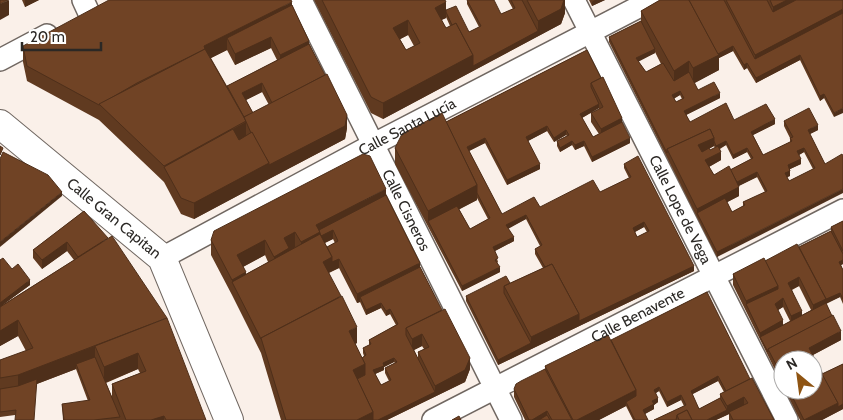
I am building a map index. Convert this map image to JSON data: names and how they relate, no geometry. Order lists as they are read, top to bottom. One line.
{"streets":{"main road":["Calle Gran Capitan"],"street":["Calle Santa Lucía","Calle Cisneros","Calle Lope de Vega","Calle Benavente"]},"crossings":[["Calle Santa Lucía","Calle Cisneros"],["Calle Santa Lucía","Calle Lope de Vega"],["Calle Santa Lucía","Calle Gran Capitan"],["Calle Cisneros","Calle Benavente"],["Calle Lope de Vega","Calle Benavente"]],"scale_bar":"20 m","north":"top left"}
